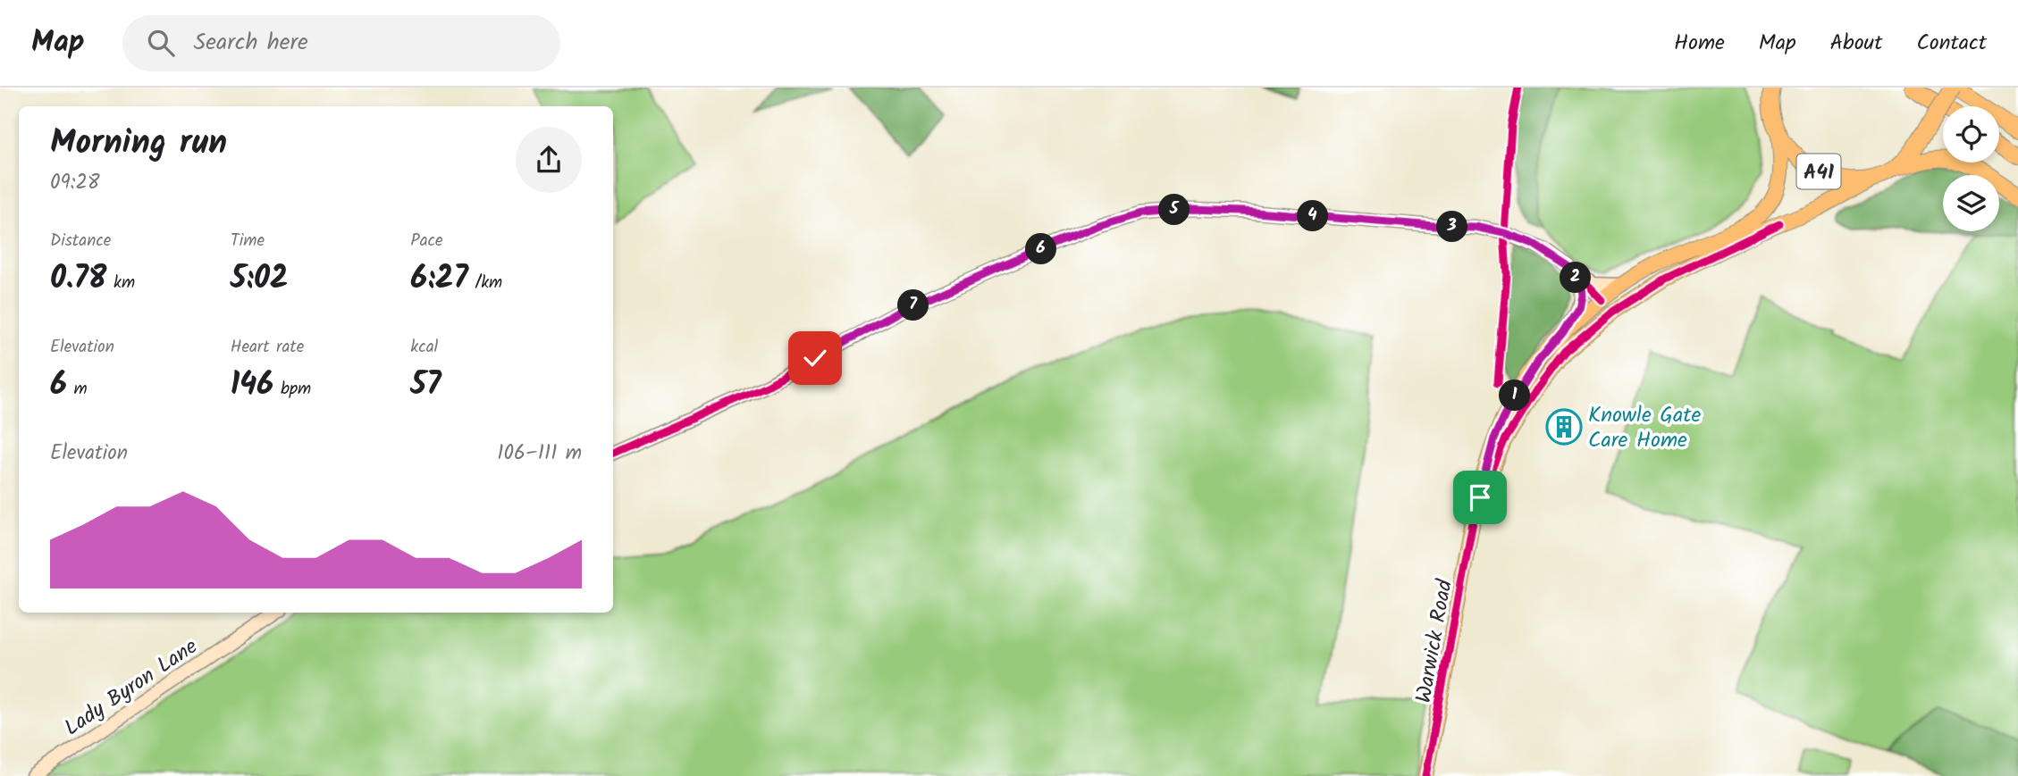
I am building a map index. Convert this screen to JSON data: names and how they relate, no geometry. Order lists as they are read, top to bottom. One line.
{"streets":{"highway":["A41"],"main road":["Warwick Road"],"street":["Lady Byron Lane"]},"places":{"building":["Knowle Gate Care Home"]},"page":{"header":"Map","search":"Search here","nav":["Home","Map","About","Contact"],"heading":["Morning run","09:28"],"pins":["5","4","3","6","2","7","1"],"stats":[["Distance","0.78 km"],["Time","5:02"],["Pace","6:27 /km"],["Elevation","6 m"],["Heart rate","146 bpm"],["kcal","57"]],"chart":["Elevation","106–111 m"]}}
